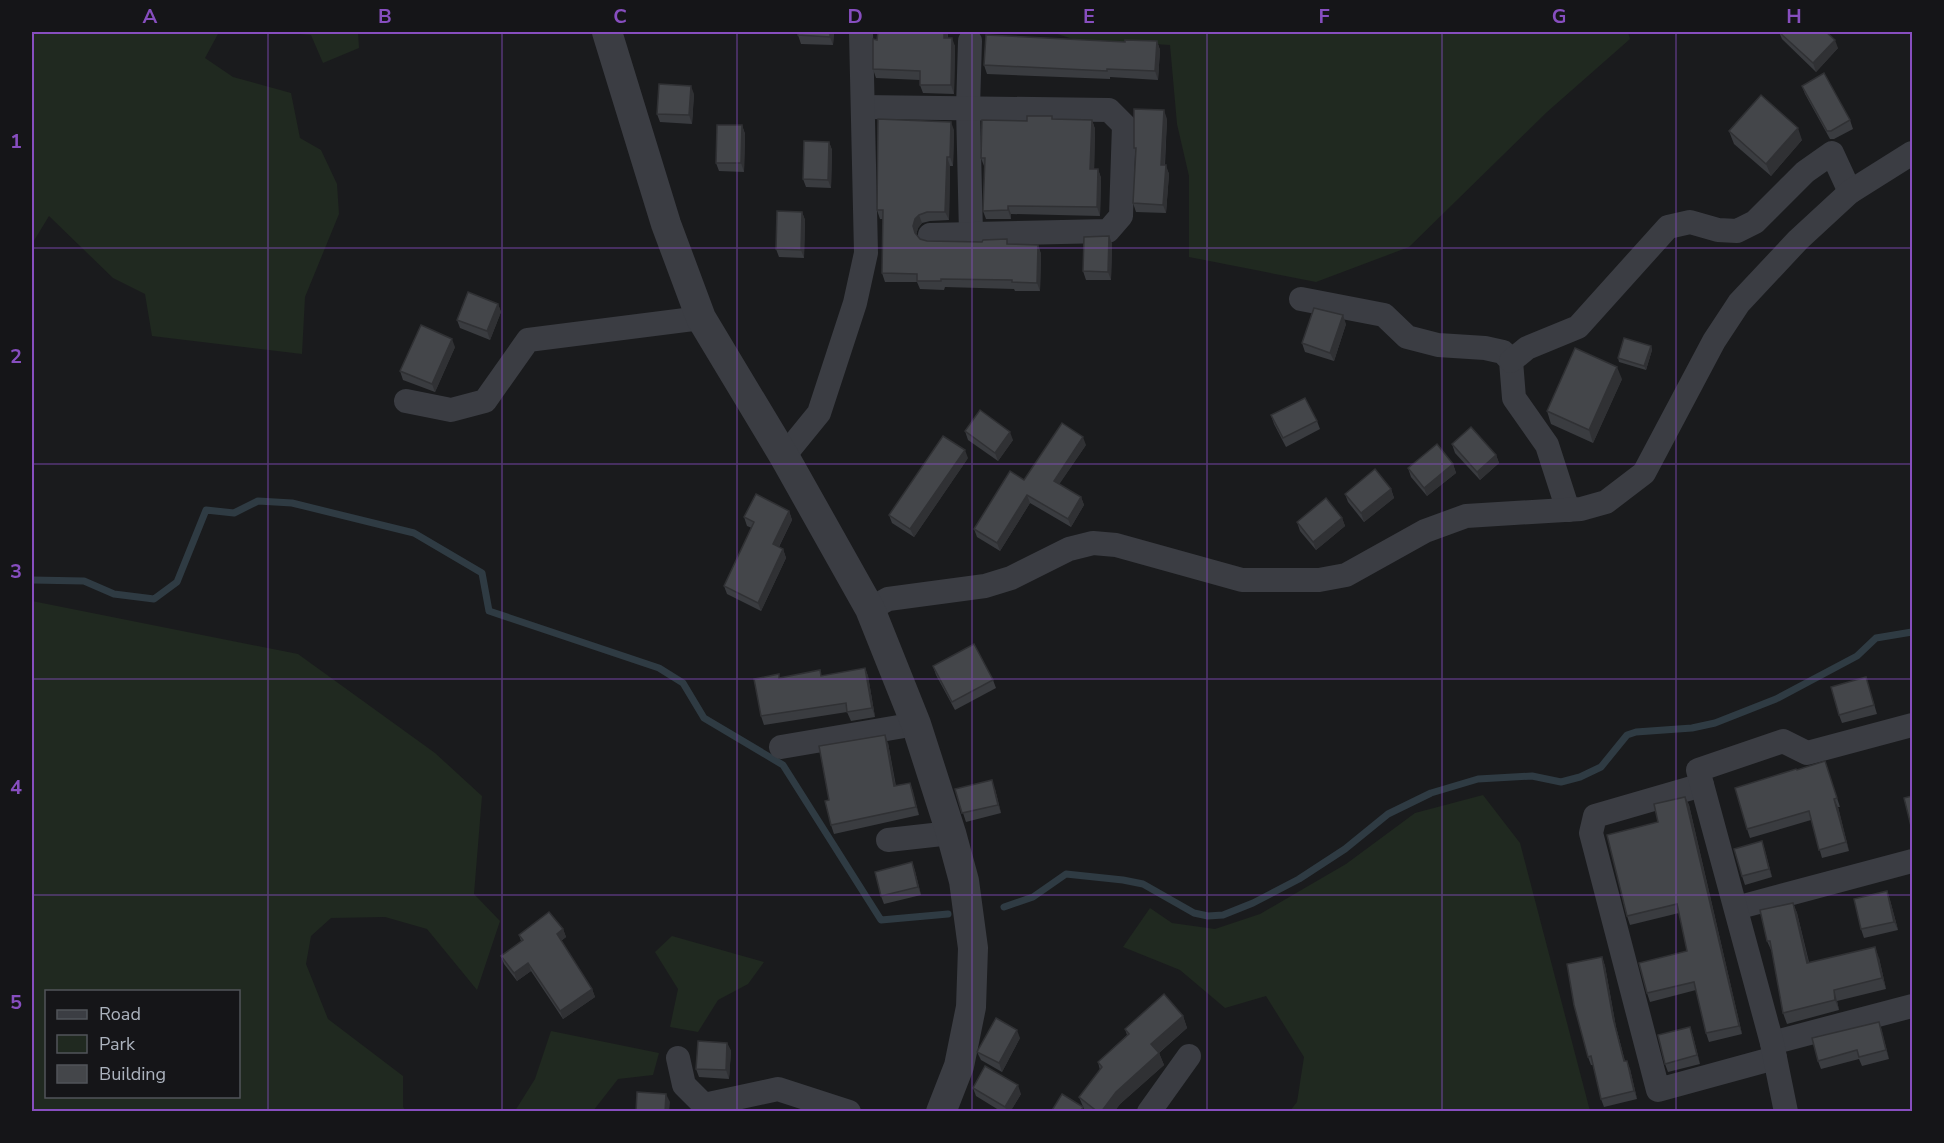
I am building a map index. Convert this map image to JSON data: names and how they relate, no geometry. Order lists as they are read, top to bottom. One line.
{"legend":["Road","Park","Building"],"grid":{"columns":["A","B","C","D","E","F","G","H"],"rows":["1","2","3","4","5"]}}
